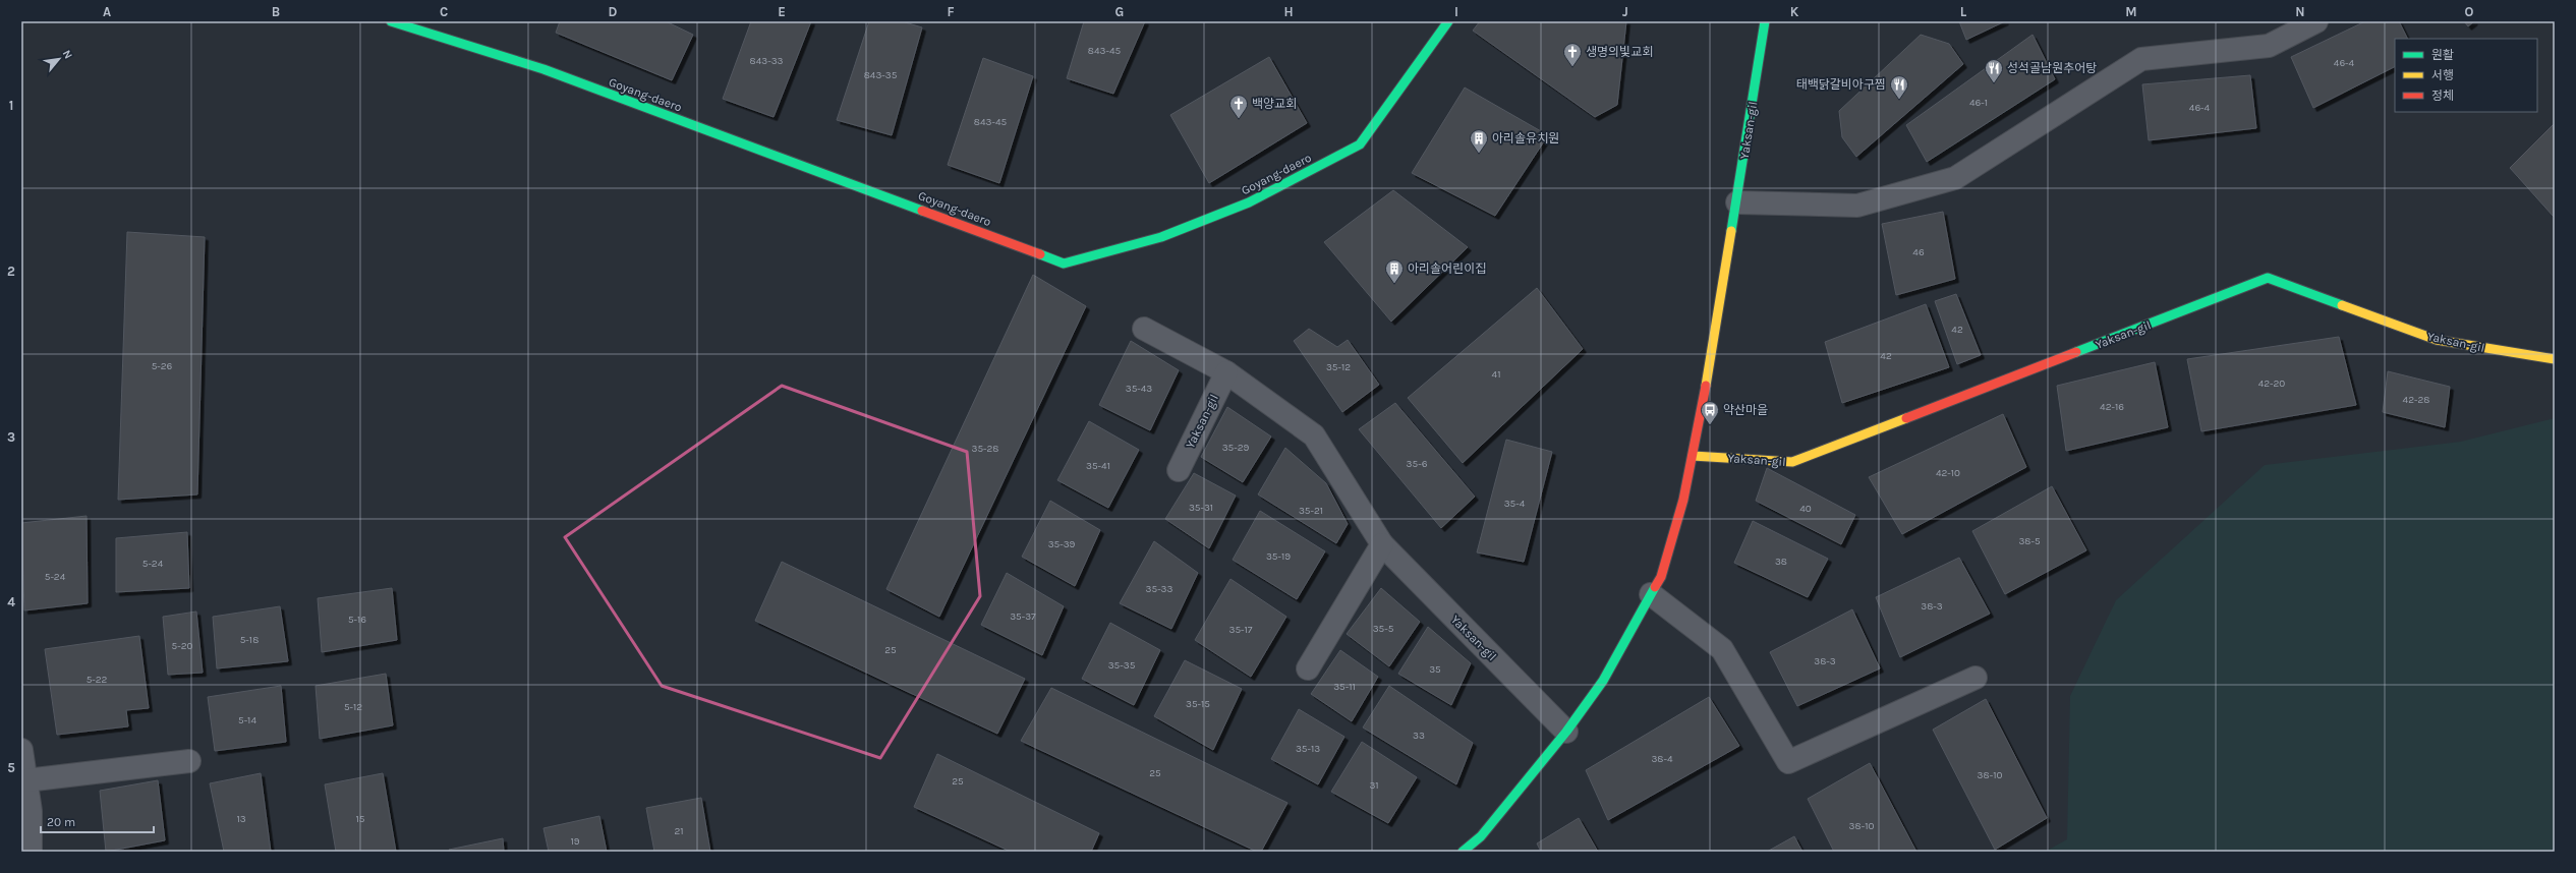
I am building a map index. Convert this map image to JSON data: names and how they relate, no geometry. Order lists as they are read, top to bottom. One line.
{"streets":{"street":["Goyang-daero","Yaksan-gil"]},"places":{"church":["생명의빛교회","백양교회"],"restaurant":["성석골남원추어탕","태백닭갈비아구찜"],"building":["아리솔유치원","아리솔어린이집"],"bus stop":["약산마을"]},"house_numbers":["843-45","843-33","46-4","843-35","46-1","46-4","843-45","46","42","42","5-26","35-12","41","42-20","35-43","42-28","42-16","35-29","35-28","35-6","35-41","42-10","35-4","35-31","40","35-21","38-5","35-39","35-19","38","5-24","5-24","35-33","38-3","35-37","5-16","35-5","35-17","5-18","5-20","25","38-3","35-35","35","5-22","35-11","35-15","5-12","5-14","33","35-13","38-4","25","38-10","25","31","13","15","38-10","21","19"],"legend":["원활","서행","정체"],"scale_bar":"20 m","north":"top right","grid":{"columns":["A","B","C","D","E","F","G","H","I","J","K","L","M","N","O"],"rows":["1","2","3","4","5"]}}
